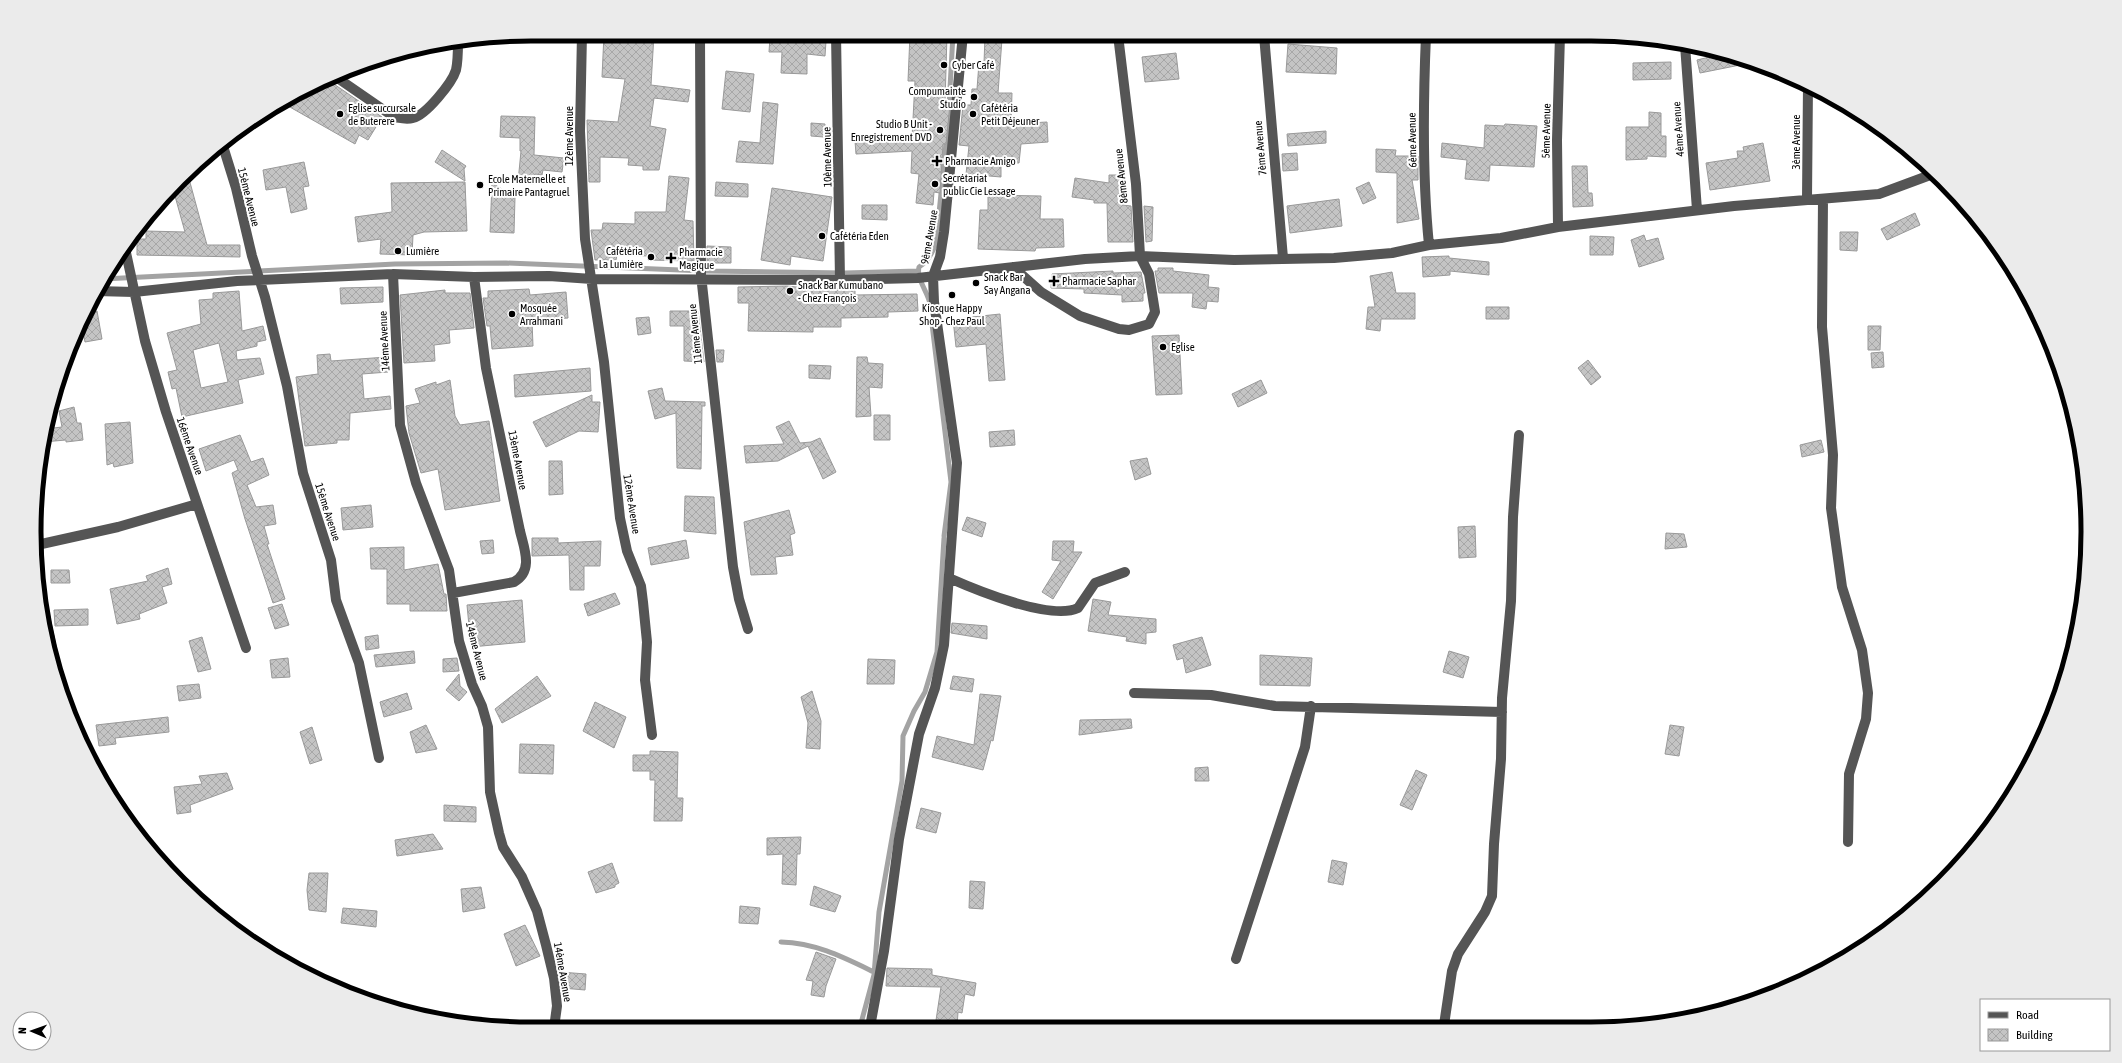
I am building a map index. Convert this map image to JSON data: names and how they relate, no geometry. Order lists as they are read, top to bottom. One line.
{"streets":{"street":["4ème Avenue","5ème Avenue","12ème Avenue","6ème Avenue","3ème Avenue","7ème Avenue","10ème Avenue","8ème Avenue","15ème Avenue","9ème Avenue","11ème Avenue","14ème Avenue","16ème Avenue","13ème Avenue"]},"crossings":[["14ème Avenue","13ème Avenue"]],"places":{"other":["Cyber Café","Compumainte Studio","Eglise succursale de Buterere","Cafétéria Petit Déjeuner","Studio B Unit - Enregistrement DVD","Secrétariat public Cie Lessage","Ecole Maternelle et Primaire Pantagruel","Cafétéria Eden","Lumière","Cafétéria La Lumière","Snack Bar Say Angana","Snack Bar Kumubano - Chez François","Kiosque Happy Shop - Chez Paul","Mosquée Arrahmani","Eglise"],"health":["Pharmacie Amigo","Pharmacie Magique","Pharmacie Saphar"]},"legend":["Road","Building"],"north":"left"}
